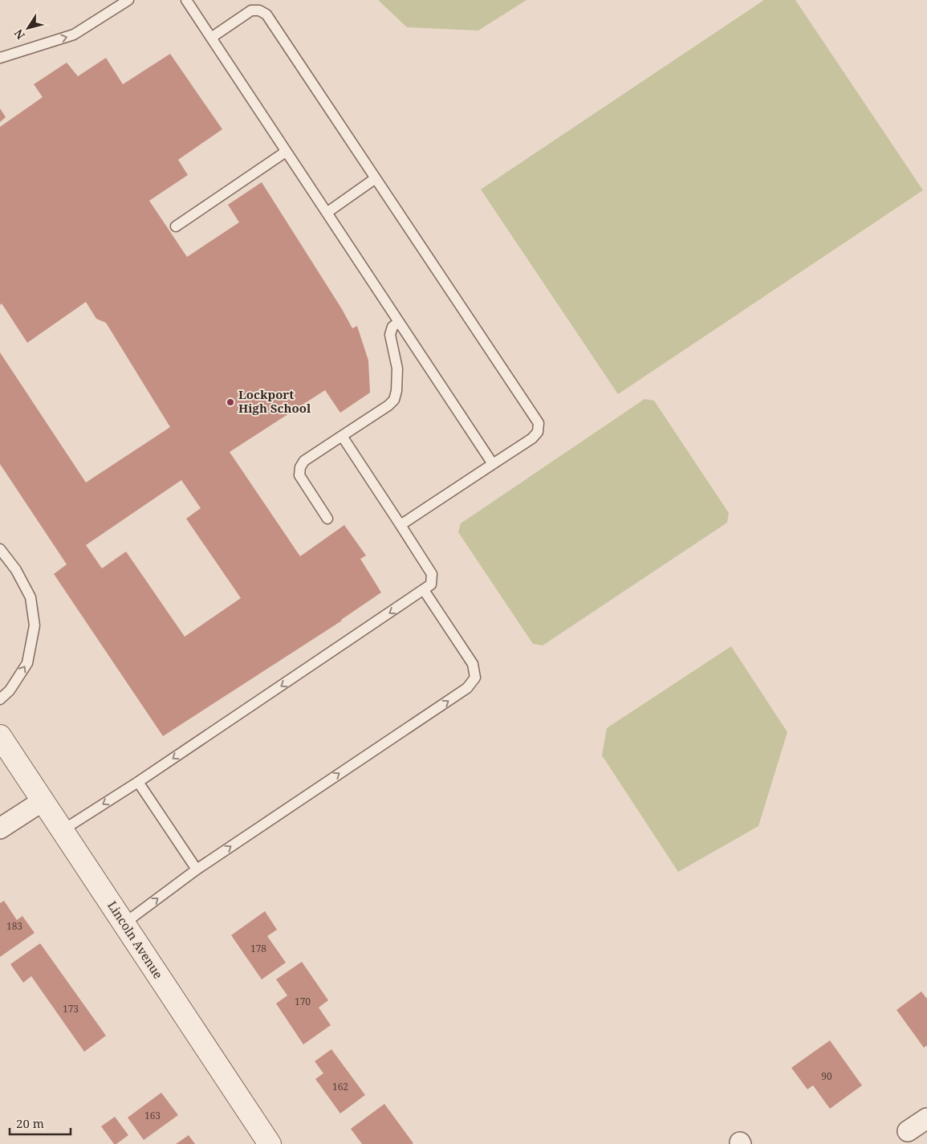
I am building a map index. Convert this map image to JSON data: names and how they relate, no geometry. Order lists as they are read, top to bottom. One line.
{"streets":{"street":["Lincoln Avenue"]},"places":["Lockport High School"],"house_numbers":["183","178","170","173","90","162","163"],"scale_bar":"20 m","north":"bottom left"}
